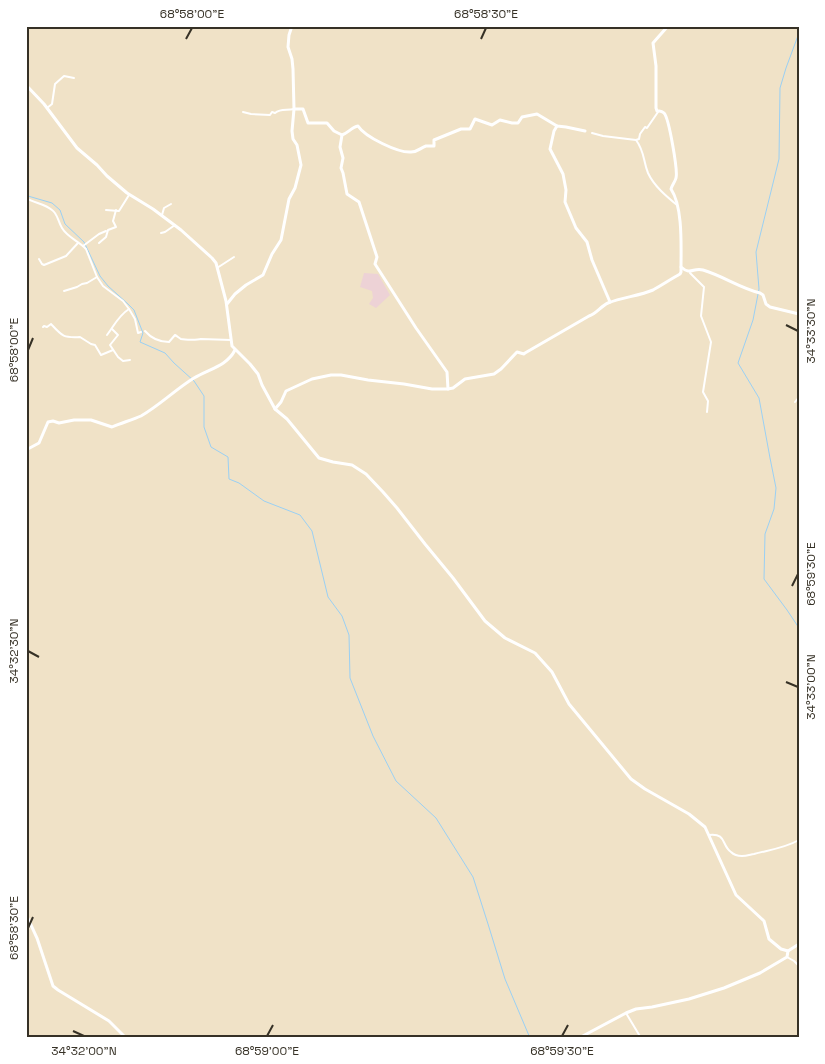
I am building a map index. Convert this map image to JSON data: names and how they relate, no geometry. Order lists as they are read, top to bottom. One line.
{"coordinates":["68°58'00\"E","68°58'30\"E","34°33'30\"N","68°59'30\"E","34°32'30\"N","34°33'00\"N","34°32'00\"N","68°59'00\"E"]}
